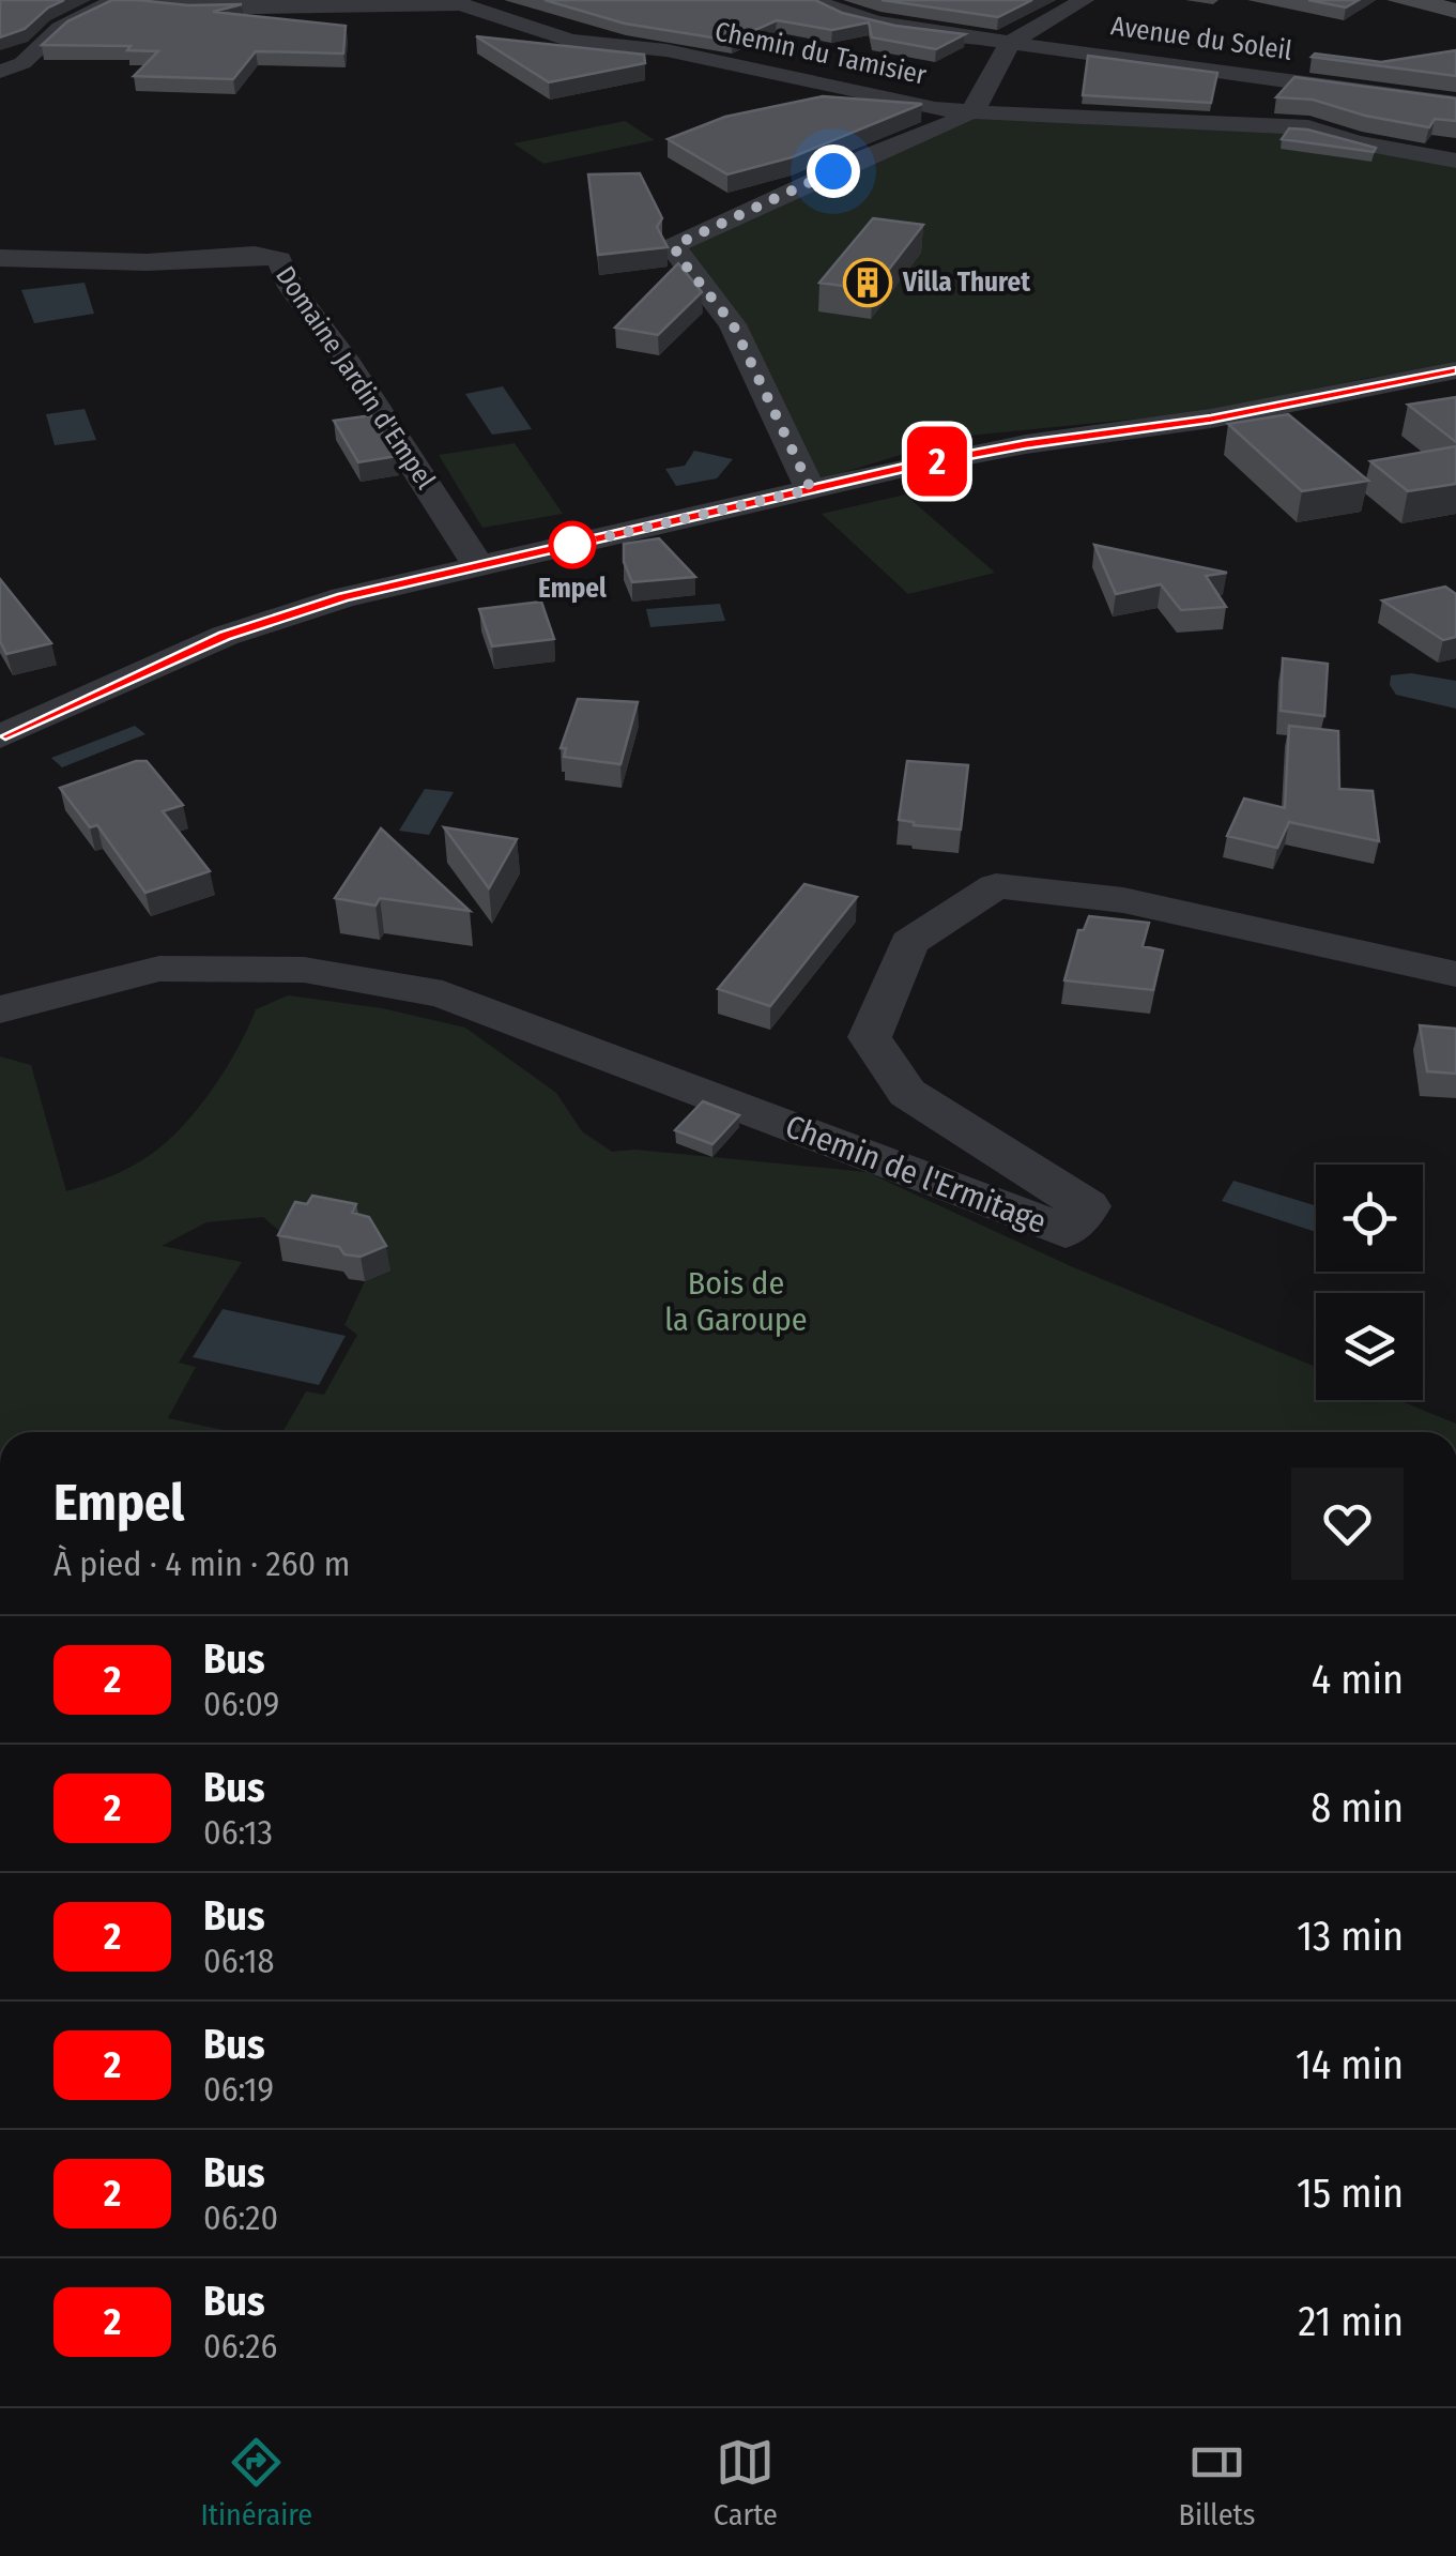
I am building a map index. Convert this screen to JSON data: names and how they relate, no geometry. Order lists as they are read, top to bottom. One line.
{"streets":{"street":["Avenue du Soleil","Chemin du Tamisier","Domaine Jardin d'Empel","Chemin de l'Ermitage"]},"parks":["Bois de la Garoupe"],"places":{"building":["Villa Thuret"],"other":["Empel"]},"lines":["bus line 2"],"page":{"on_map":"2","heading":["Empel","À pied · 4 min · 260 m"],"list":[{"mark":"2","name":"Bus","note":"06:09","value":"4 min"},{"mark":"2","name":"Bus","note":"06:13","value":"8 min"},{"mark":"2","name":"Bus","note":"06:18","value":"13 min"},{"mark":"2","name":"Bus","note":"06:19","value":"14 min"},{"mark":"2","name":"Bus","note":"06:20","value":"15 min"},{"mark":"2","name":"Bus","note":"06:26","value":"21 min"}],"tabs":["Itinéraire","Carte","Billets"]}}
